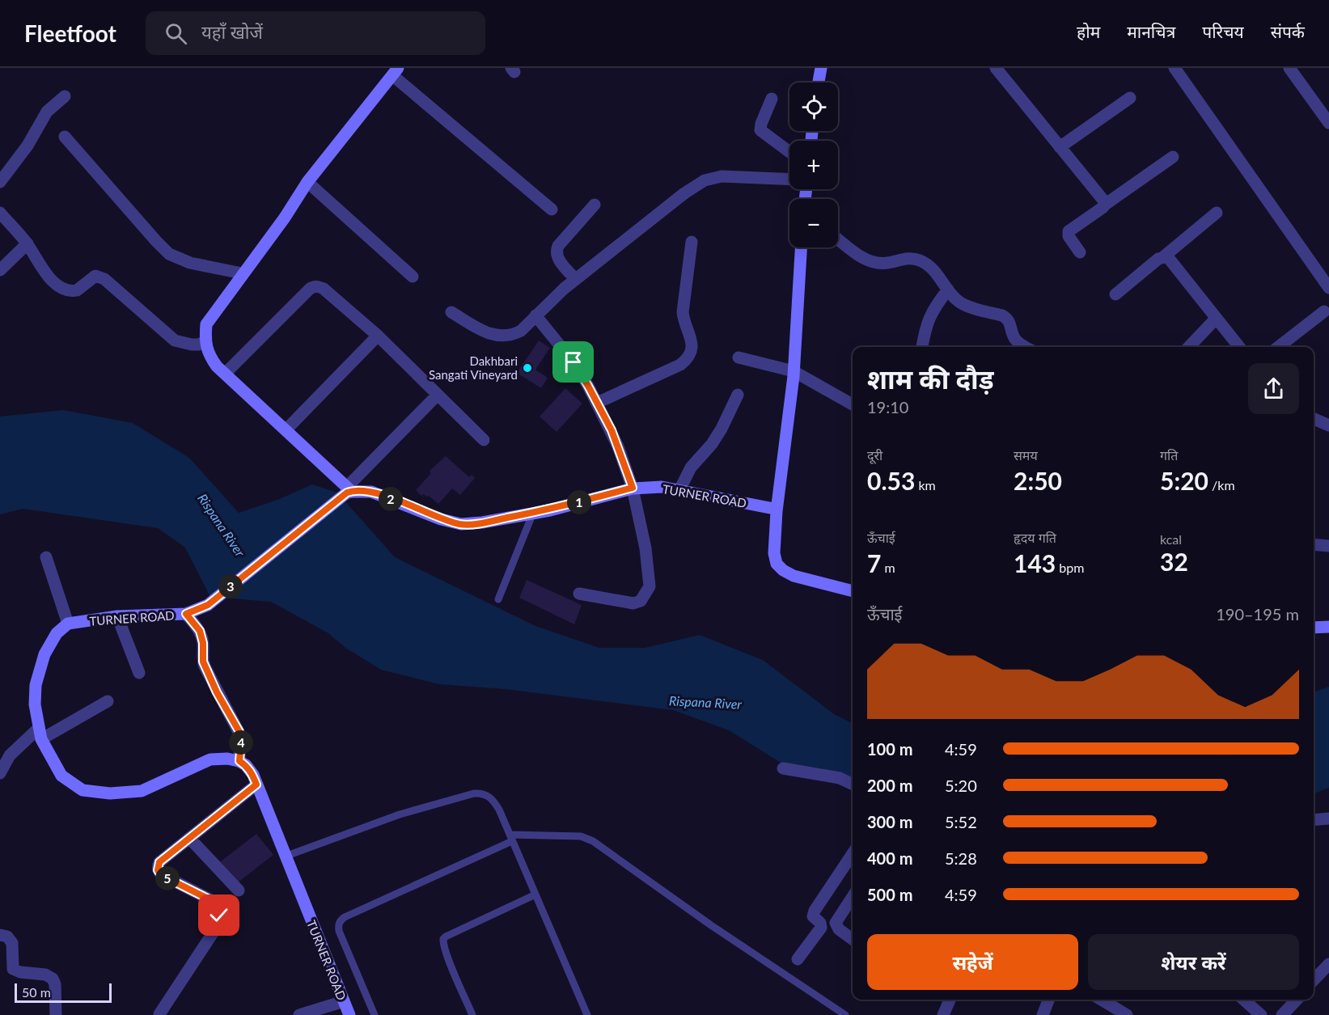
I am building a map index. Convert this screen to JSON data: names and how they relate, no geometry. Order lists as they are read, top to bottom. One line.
{"streets":{"main road":["TURNER ROAD"]},"water":["Rispana River"],"places":["Dakhbari Sangati Vineyard"],"scale_bar":"50 m","page":{"header":"Fleetfoot","search":"यहाँ खोजें","nav":["होम","मानचित्र","परिचय","संपर्क"],"map_buttons":["+","−"],"heading":["शाम की दौड़","19:10"],"stats":[["दूरी","0.53 km"],["समय","2:50"],["गति","5:20 /km"],["ऊँचाई","7 m"],["हृदय गति","143 bpm"],["kcal","32"]],"pins":["2","1","3","4","5"],"chart":["ऊँचाई","190–195 m"],"list":[{"name":"100 m","note":"4:59"},{"name":"200 m","note":"5:20"},{"name":"300 m","note":"5:52"},{"name":"400 m","note":"5:28"},{"name":"500 m","note":"4:59"}],"buttons":["सहेजें","शेयर करें"],"scale":"50 m"}}
